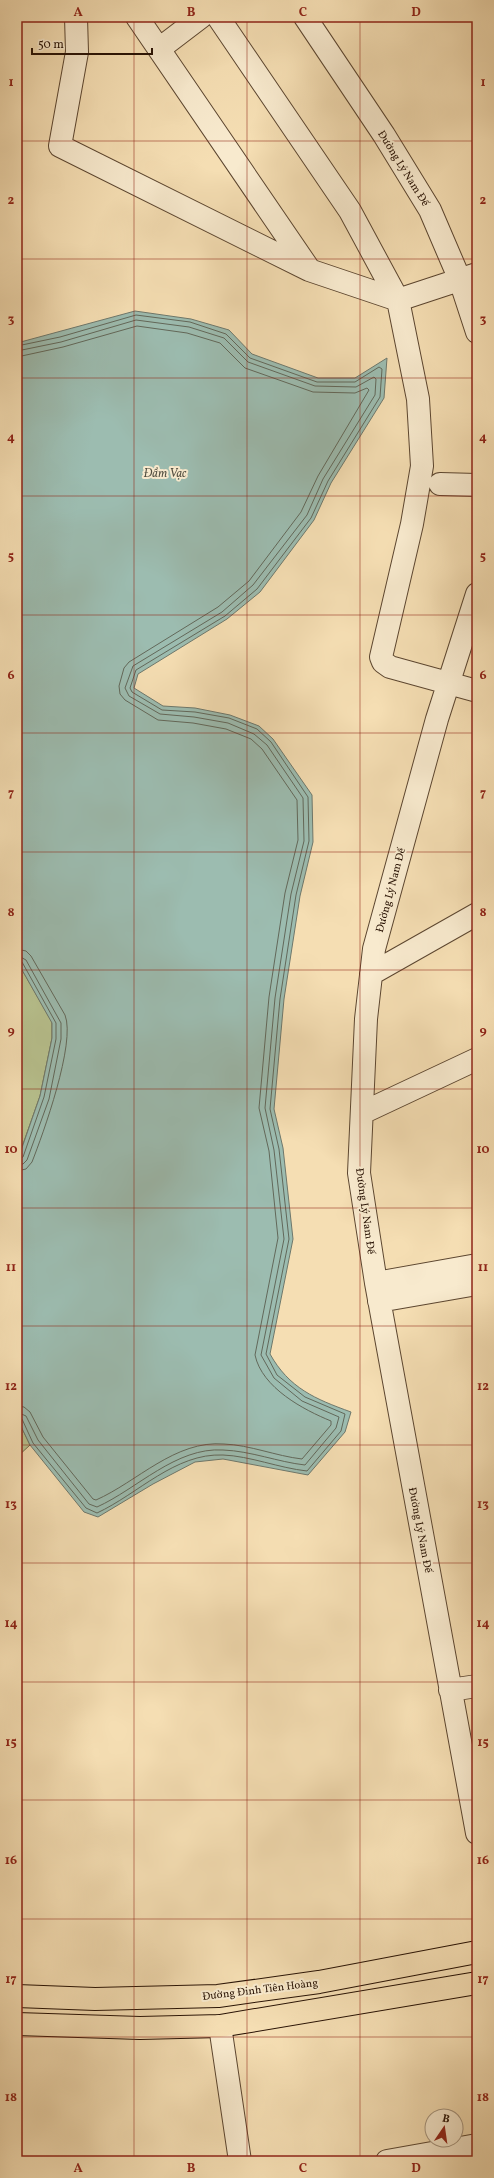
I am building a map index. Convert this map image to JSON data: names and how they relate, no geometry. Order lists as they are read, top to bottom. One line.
{"streets":{"main road":["Đường Đinh Tiên Hoàng"],"street":["Đường Lý Nam Đế"]},"water":["Đầm Vạc"],"scale_bar":"50 m","north":"top","grid":{"columns":["A","B","C","D"],"rows":["1","2","3","4","5","6","7","8","9","10","11","12","13","14","15","16","17","18"]}}
